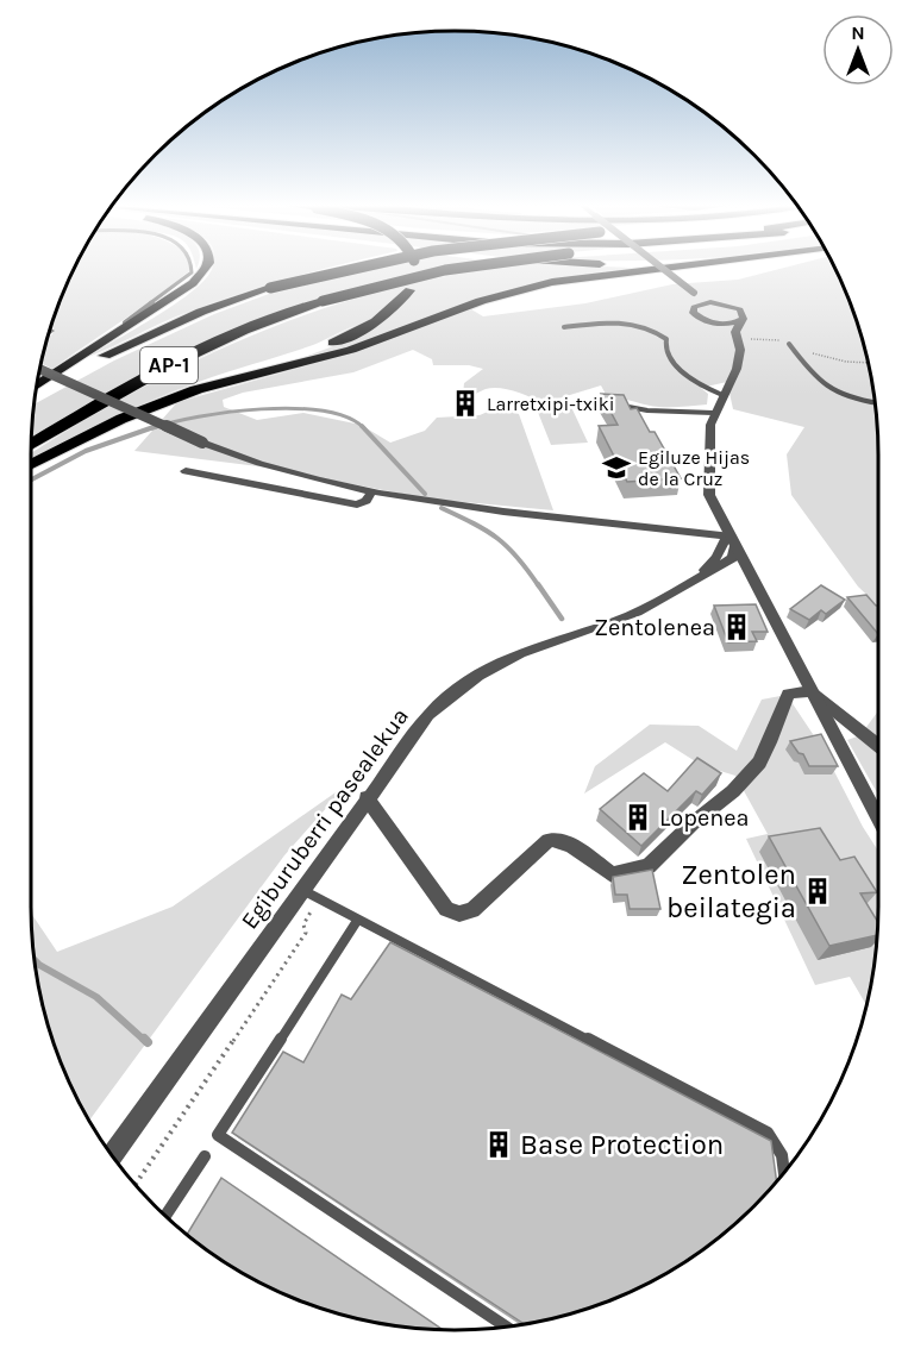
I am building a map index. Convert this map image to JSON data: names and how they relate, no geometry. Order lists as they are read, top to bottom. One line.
{"streets":{"highway":["AP-1"],"street":["Egiburuberri pasealekua"]},"places":{"building":["Larretxipi-txiki","Zentolenea","Lopenea","Zentolen beilategia","Base Protection"],"school or university":["Egiluze Hijas de la Cruz"]},"north":"top"}
